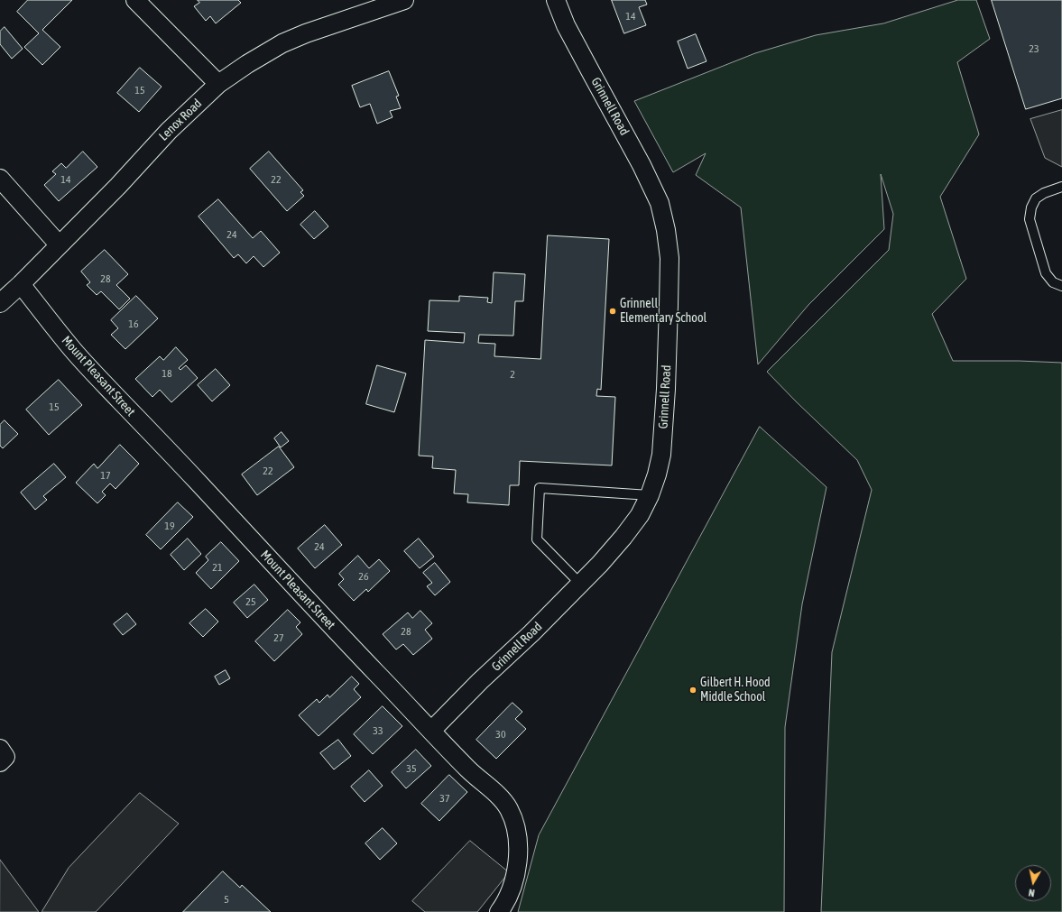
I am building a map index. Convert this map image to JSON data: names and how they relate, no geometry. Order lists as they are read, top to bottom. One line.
{"streets":{"street":["Grinnell Road","Lenox Road","Mount Pleasant Street"]},"crossings":[["Grinnell Road","Mount Pleasant Street"],["Lenox Road","Mount Pleasant Street"]],"places":["Grinnell Elementary School","Gilbert H. Hood Middle School"],"house_numbers":["14","23","15","14","22","24","28","16","18","2","15","22","17","19","24","21","26","25","28","27","33","30","35","37","5"],"north":"bottom"}
